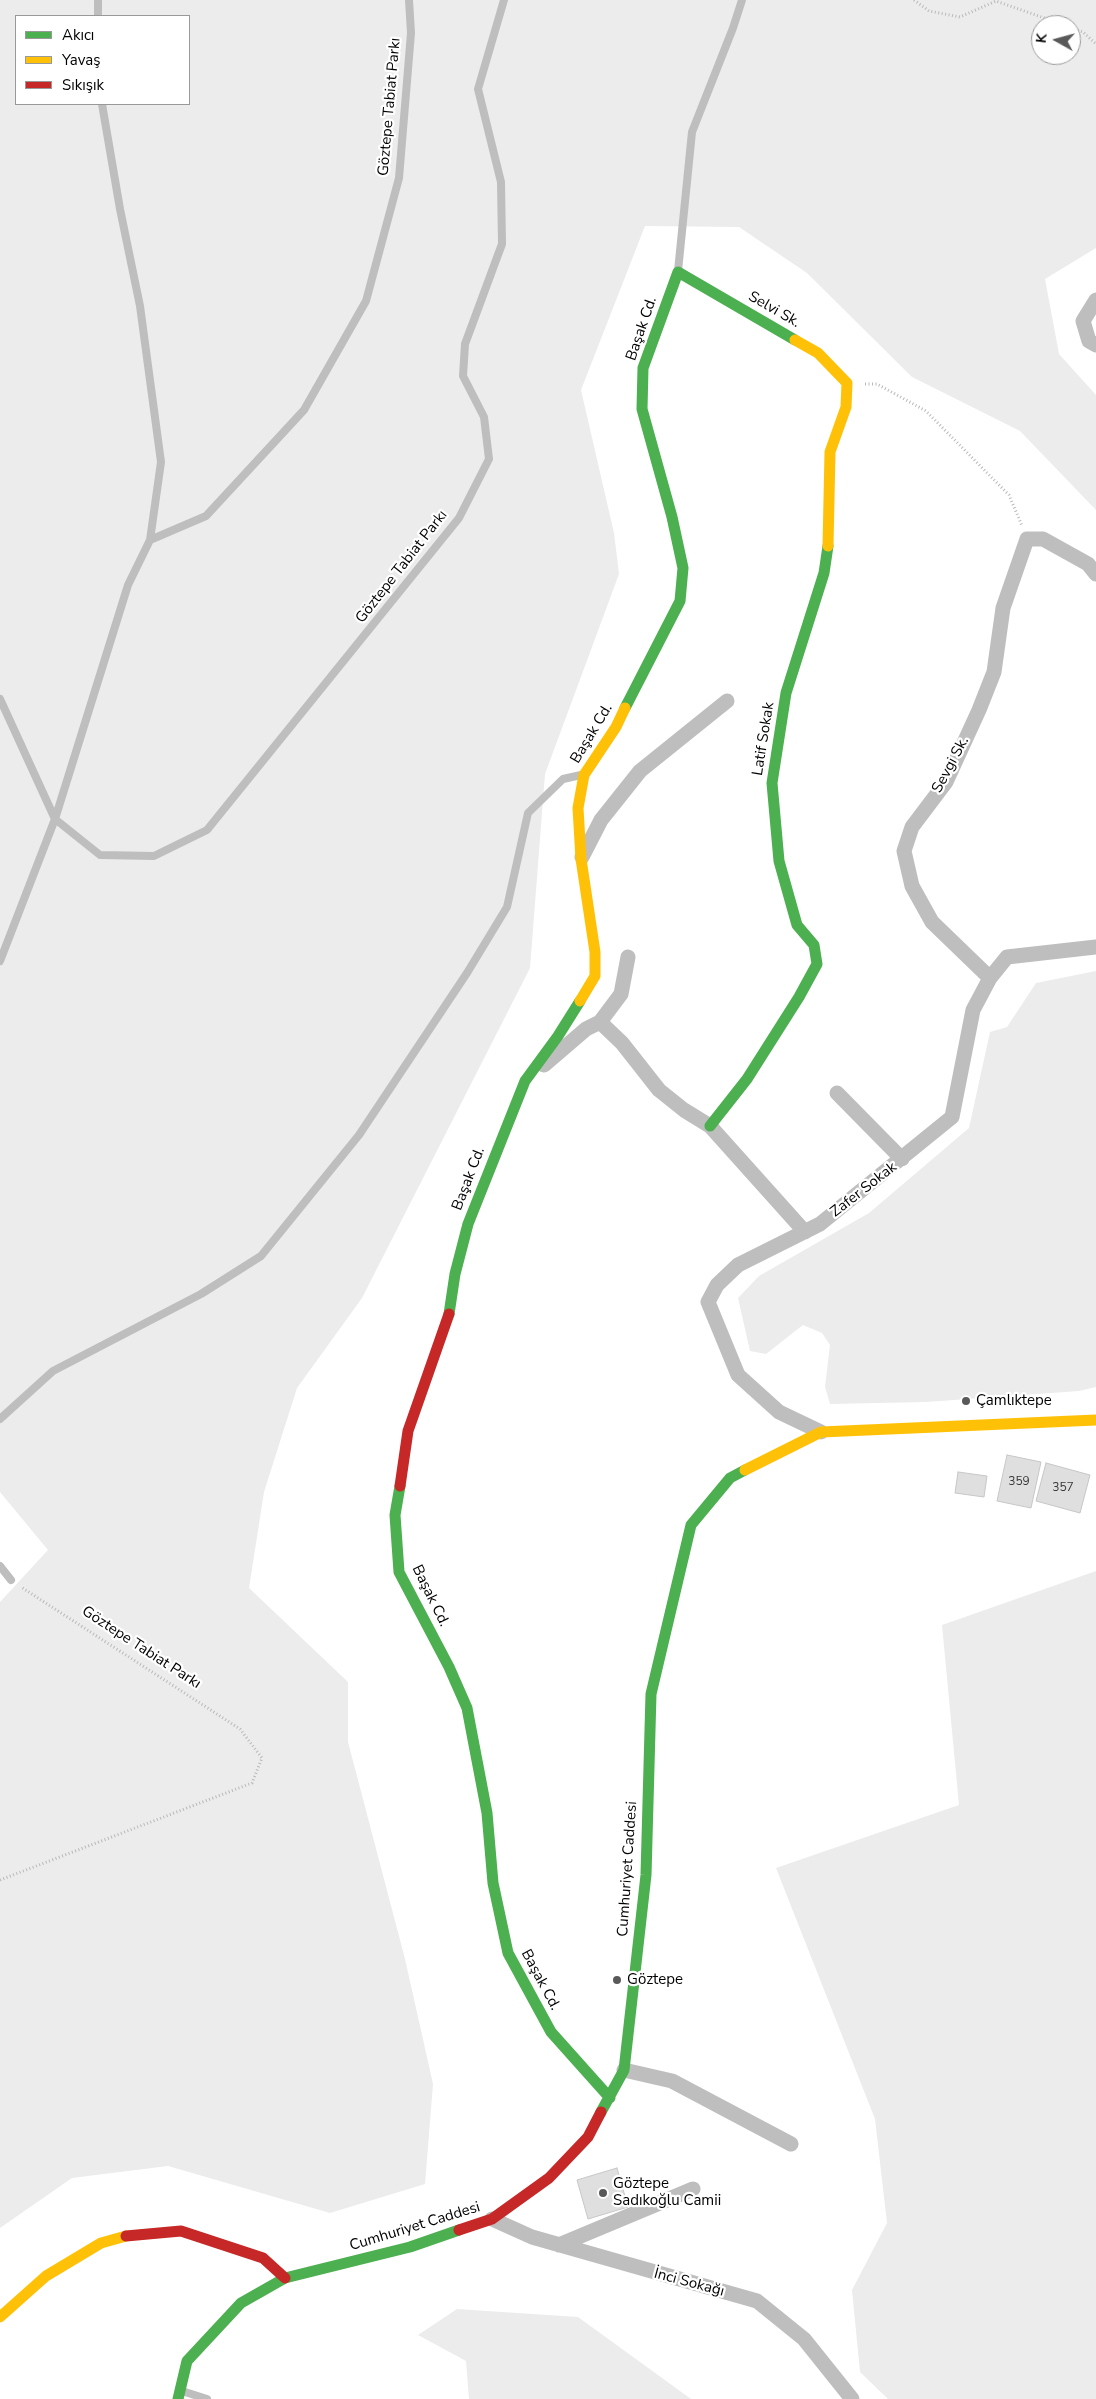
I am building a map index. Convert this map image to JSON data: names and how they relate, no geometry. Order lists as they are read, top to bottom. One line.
{"streets":{"street":["Selvi Sk.","Başak Cd.","Latif Sokak","Sevgi Sk.","Zafer Sokak","Cumhuriyet Caddesi","İnci Sokağı"],"lane":["Göztepe Tabiat Parkı"]},"crossings":[["Selvi Sk.","Başak Cd."],["Selvi Sk.","Latif Sokak"],["Başak Cd.","Cumhuriyet Caddesi"],["Sevgi Sk.","Zafer Sokak"],["Zafer Sokak","Cumhuriyet Caddesi"],["Cumhuriyet Caddesi","İnci Sokağı"]],"places":["Çamlıktepe","Göztepe","Göztepe Sadıkoğlu Camii"],"house_numbers":["359","357"],"legend":["Akıcı","Yavaş","Sıkışık"],"north":"left"}
